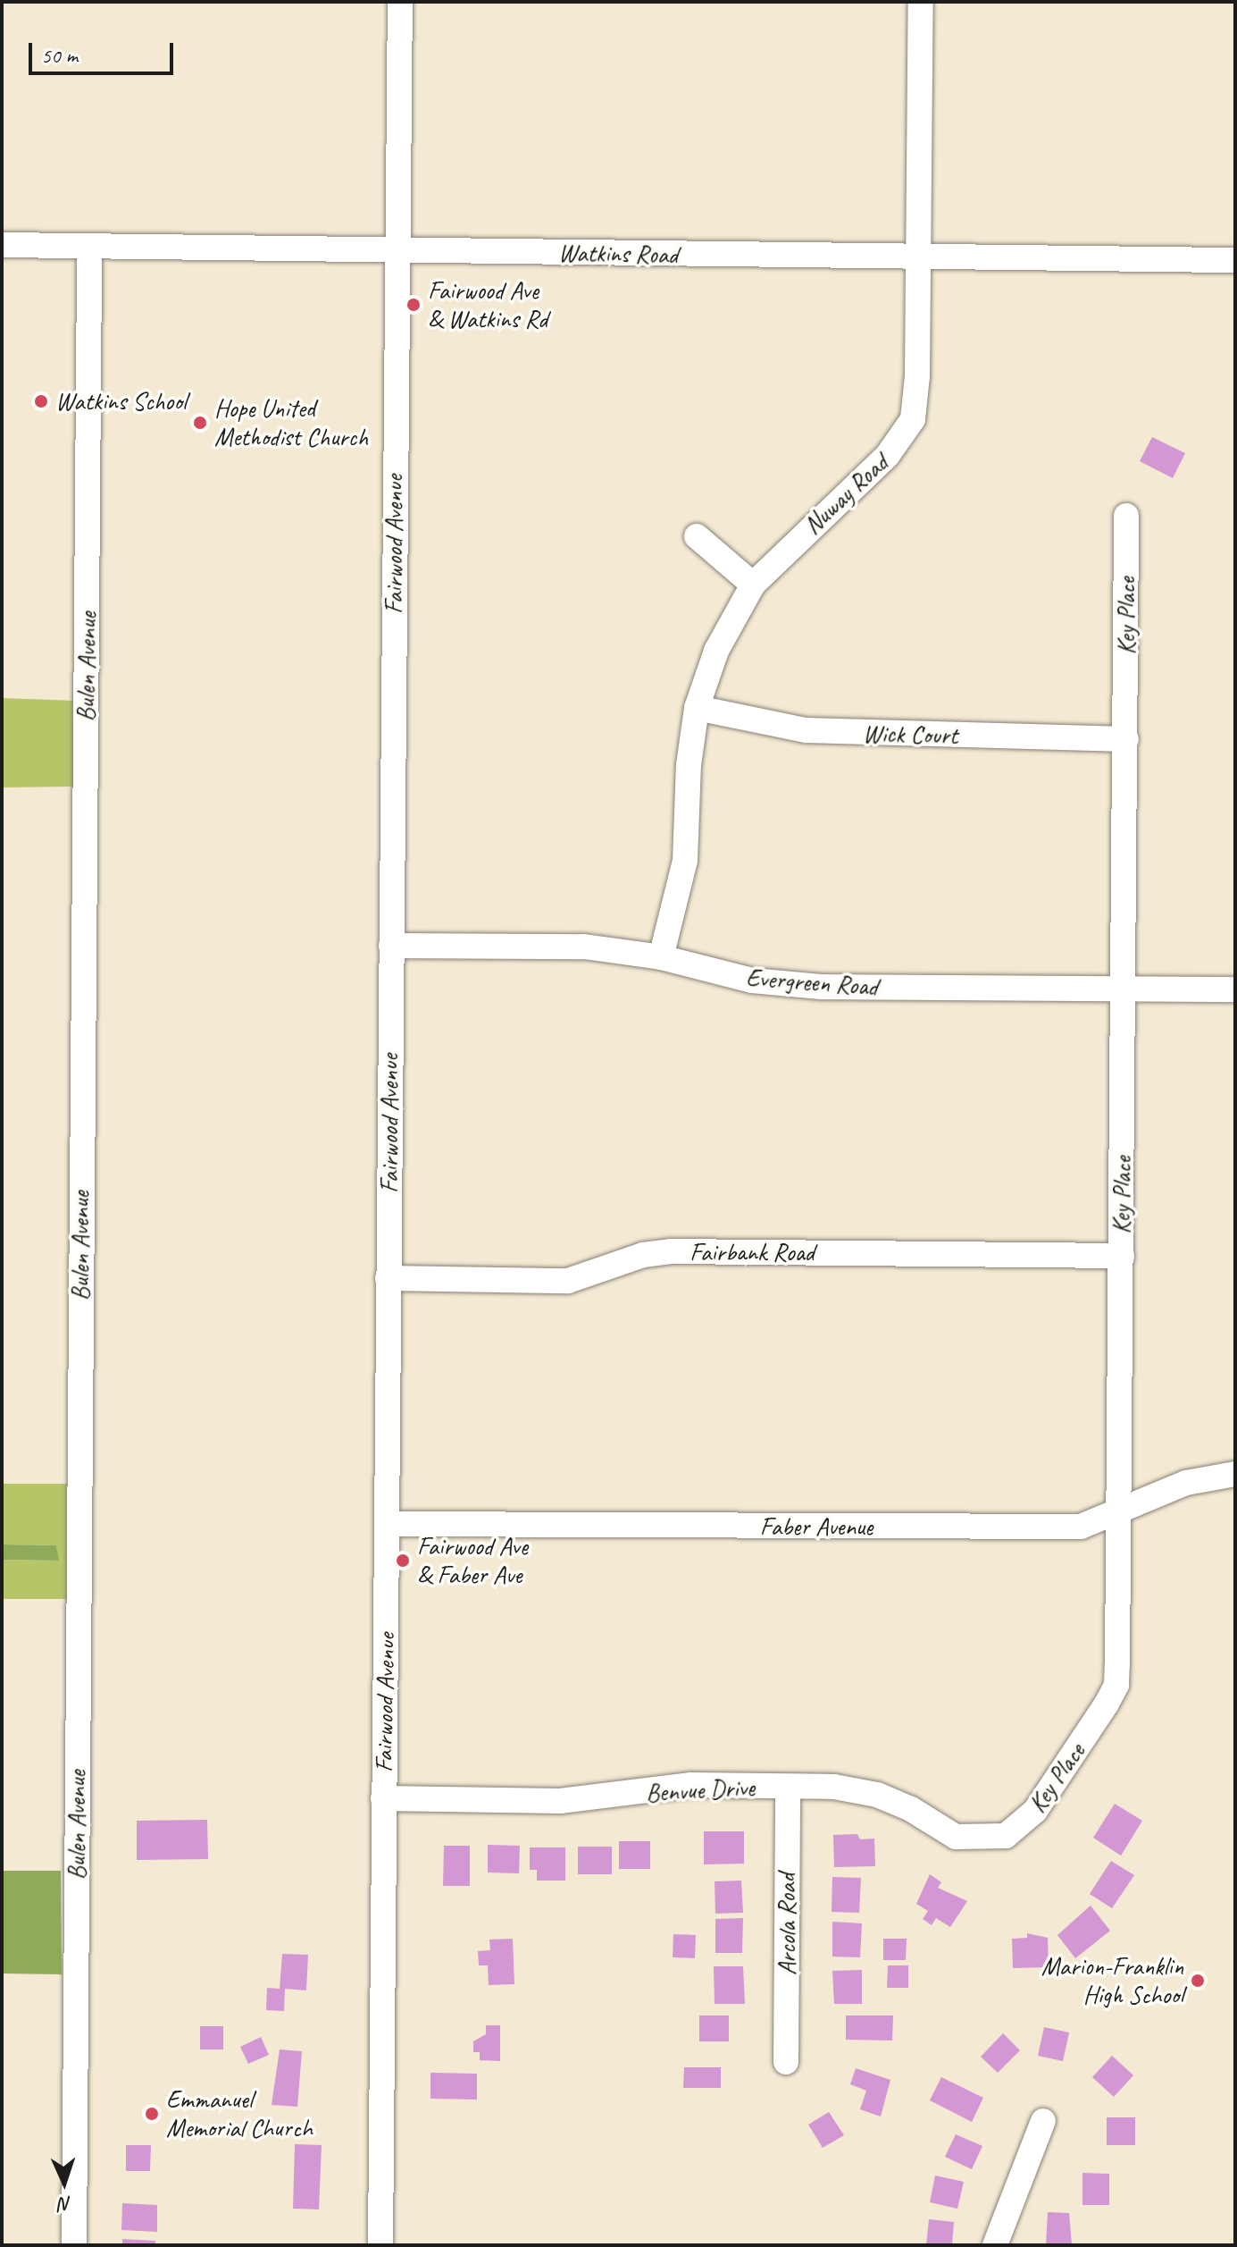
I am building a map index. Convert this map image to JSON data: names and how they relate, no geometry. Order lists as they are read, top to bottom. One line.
{"streets":{"street":["Watkins Road","Nuway Road","Fairwood Avenue","Key Place","Bulen Avenue","Wick Court","Evergreen Road","Fairbank Road","Faber Avenue","Benvue Drive","Arcola Road"]},"crossings":[["Watkins Road","Nuway Road"],["Watkins Road","Fairwood Avenue"],["Watkins Road","Bulen Avenue"],["Nuway Road","Wick Court"],["Nuway Road","Evergreen Road"],["Fairwood Avenue","Evergreen Road"],["Fairwood Avenue","Fairbank Road"],["Fairwood Avenue","Faber Avenue"],["Fairwood Avenue","Benvue Drive"],["Key Place","Wick Court"],["Key Place","Evergreen Road"],["Key Place","Fairbank Road"],["Key Place","Faber Avenue"],["Key Place","Benvue Drive"],["Benvue Drive","Arcola Road"]],"places":["Fairwood Ave & Watkins Rd","Watkins School","Hope United Methodist Church","Fairwood Ave & Faber Ave","Marion-Franklin High School","Emmanuel Memorial Church"],"scale_bar":"50 m","north":"bottom"}
